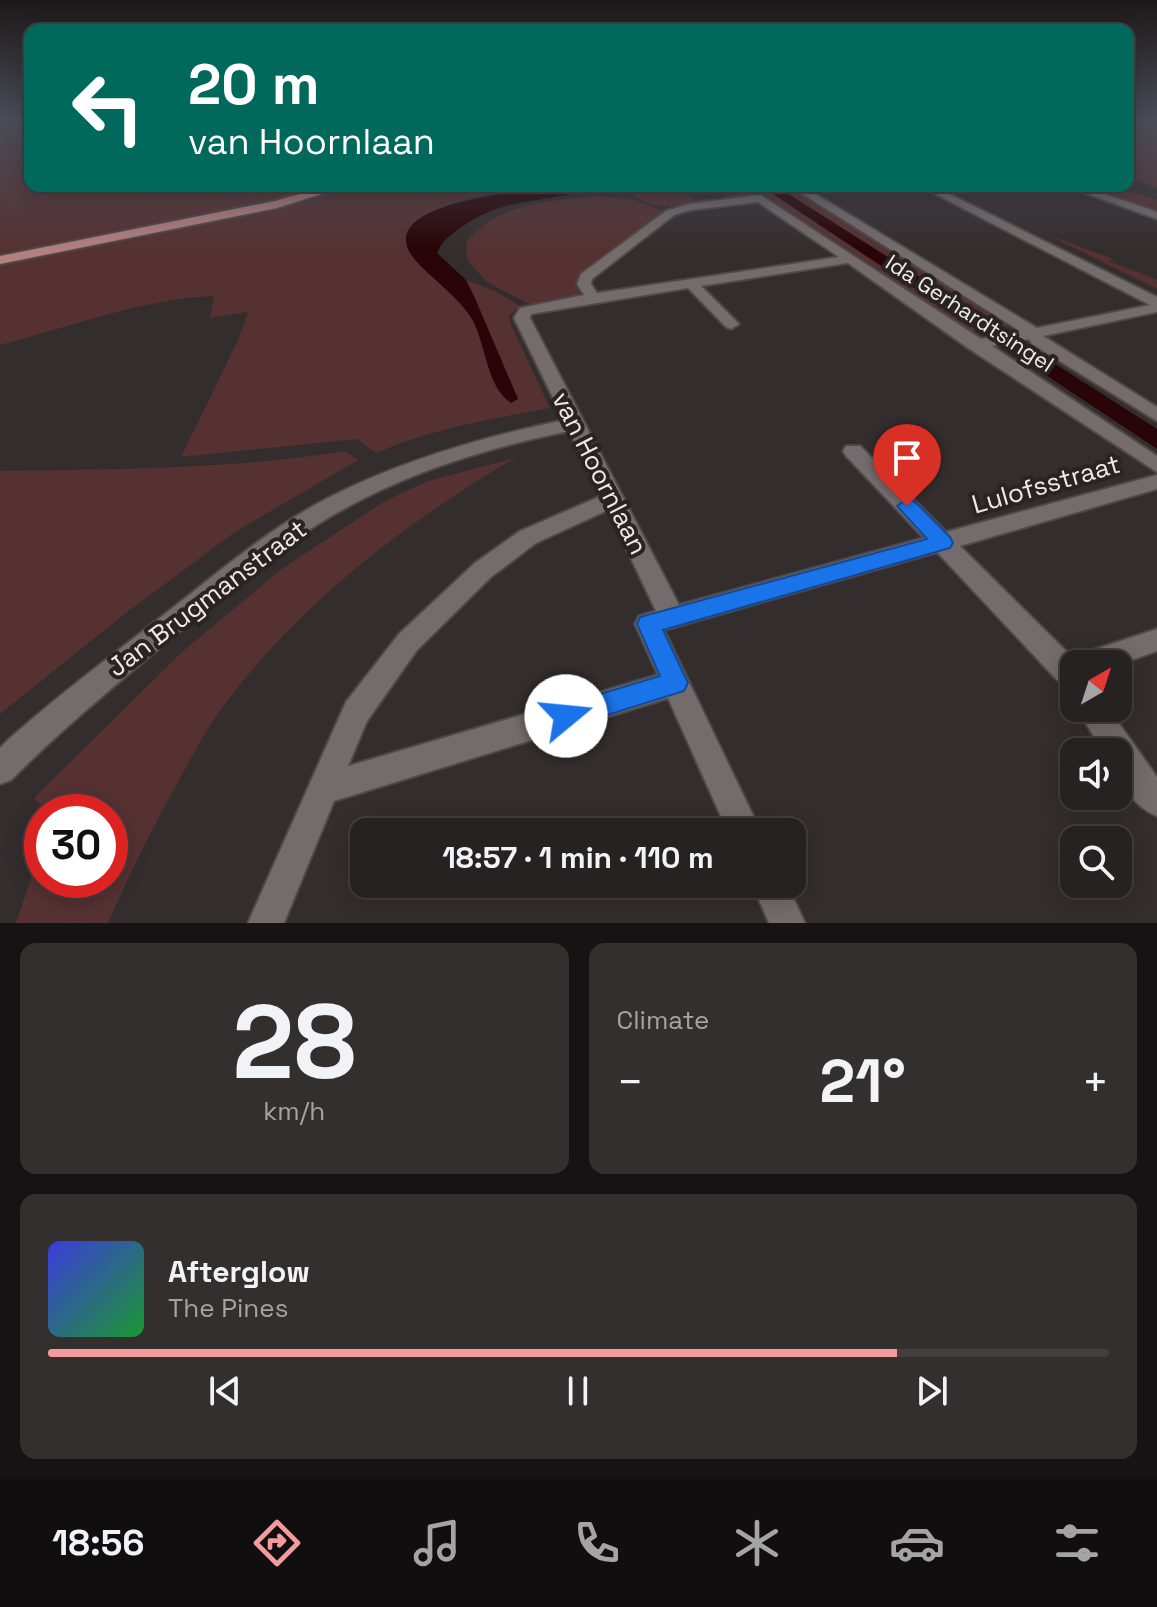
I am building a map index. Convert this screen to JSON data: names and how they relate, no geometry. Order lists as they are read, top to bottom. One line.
{"streets":{"street":["Ida Gerhardtsingel","van Hoornlaan","Lulofsstraat","Jan Brugmanstraat"]},"crossings":[["Ida Gerhardtsingel","van Hoornlaan"],["van Hoornlaan","Lulofsstraat"],["van Hoornlaan","Jan Brugmanstraat"]],"north":"top right","page":{"turn":["20 m","van Hoornlaan"],"limit":"30","trip":"18:57 · 1 min · 110 m","tile":[["28","km/h"],"Climate"],"heat":["−","21°","+"],"song":["Afterglow","The Pines"],"tabs":"18:56"}}
